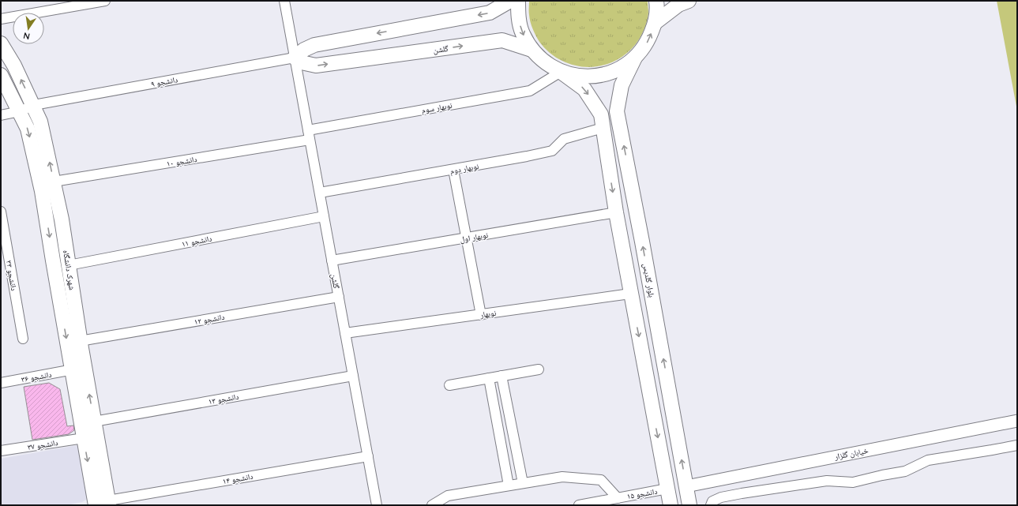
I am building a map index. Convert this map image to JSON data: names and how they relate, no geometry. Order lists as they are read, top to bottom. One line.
{"streets":{"main road":["گلشن","شهرک دانشگاه","بلوار گلدیس"],"street":["دانشجو ۹","نوبهار سوم","دانشجو ۱۰","نوبهار دوم","نوبهار اول","دانشجو ۱۱","دانشجو ۳۳","نوبهار","دانشجو ۱۲","دانشجو ۳۶","دانشجو ۱۳","دانشجو ۳۷","خیابان گلزار","دانشجو ۱۴","دانشجو ۱۵"]},"crossings":[["گلشن","دانشجو ۹"],["گلشن","نوبهار سوم"],["گلشن","دانشجو ۱۰"],["گلشن","نوبهار دوم"],["گلشن","نوبهار اول"],["گلشن","دانشجو ۱۱"],["گلشن","نوبهار"],["گلشن","دانشجو ۱۲"],["گلشن","دانشجو ۱۳"],["گلشن","دانشجو ۱۴"],["دانشجو ۹","شهرک دانشگاه"],["نوبهار سوم","دانشجو ۱۰"],["دانشجو ۱۰","شهرک دانشگاه"],["دانشجو ۱۱","شهرک دانشگاه"],["شهرک دانشگاه","دانشجو ۱۲"],["شهرک دانشگاه","دانشجو ۳۶"],["شهرک دانشگاه","دانشجو ۱۳"],["شهرک دانشگاه","دانشجو ۳۷"],["شهرک دانشگاه","دانشجو ۱۴"],["بلوار گلدیس","خیابان گلزار"]],"north":"bottom"}
